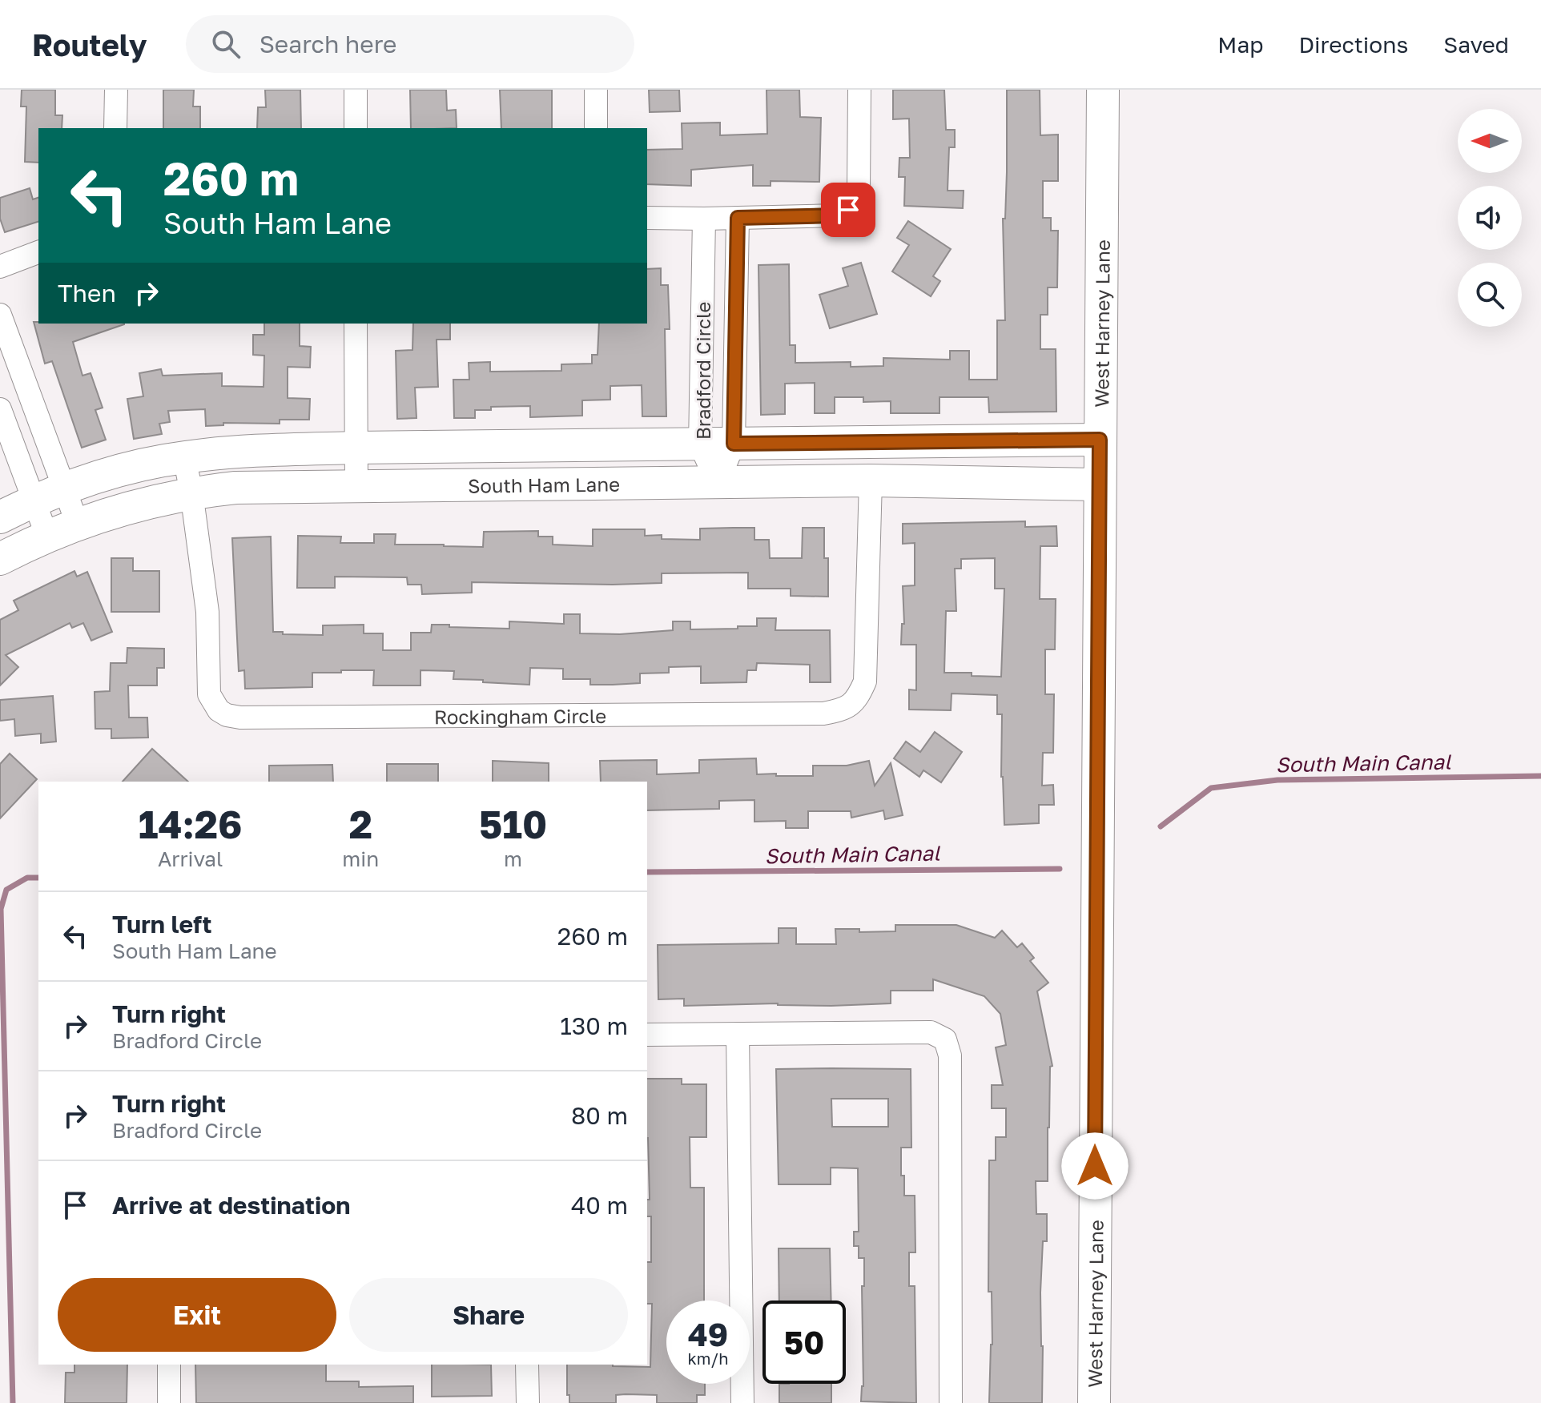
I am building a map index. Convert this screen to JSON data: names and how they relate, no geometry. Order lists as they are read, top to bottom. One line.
{"streets":{"main road":["West Harney Lane","South Ham Lane"],"street":["Bradford Circle","Rockingham Circle"]},"crossings":[["West Harney Lane","South Ham Lane"],["Bradford Circle","South Ham Lane"],["South Ham Lane","Rockingham Circle"]],"water":["South Main Canal"],"north":"left","page":{"header":"Routely","search":"Search here","nav":["Map","Directions","Saved"],"turn":["260 m","South Ham Lane"],"then":"Then","eta":["14:26","Arrival","2","min","510","m"],"list":[{"name":"Turn left","note":"South Ham Lane","value":"260 m"},{"name":"Turn right","note":"Bradford Circle","value":"130 m"},{"name":"Turn right","note":"Bradford Circle","value":"80 m"},{"name":"Arrive at destination","value":"40 m"}],"buttons":["Exit","Share"],"speed":"49 km/h","limit":"50"}}
